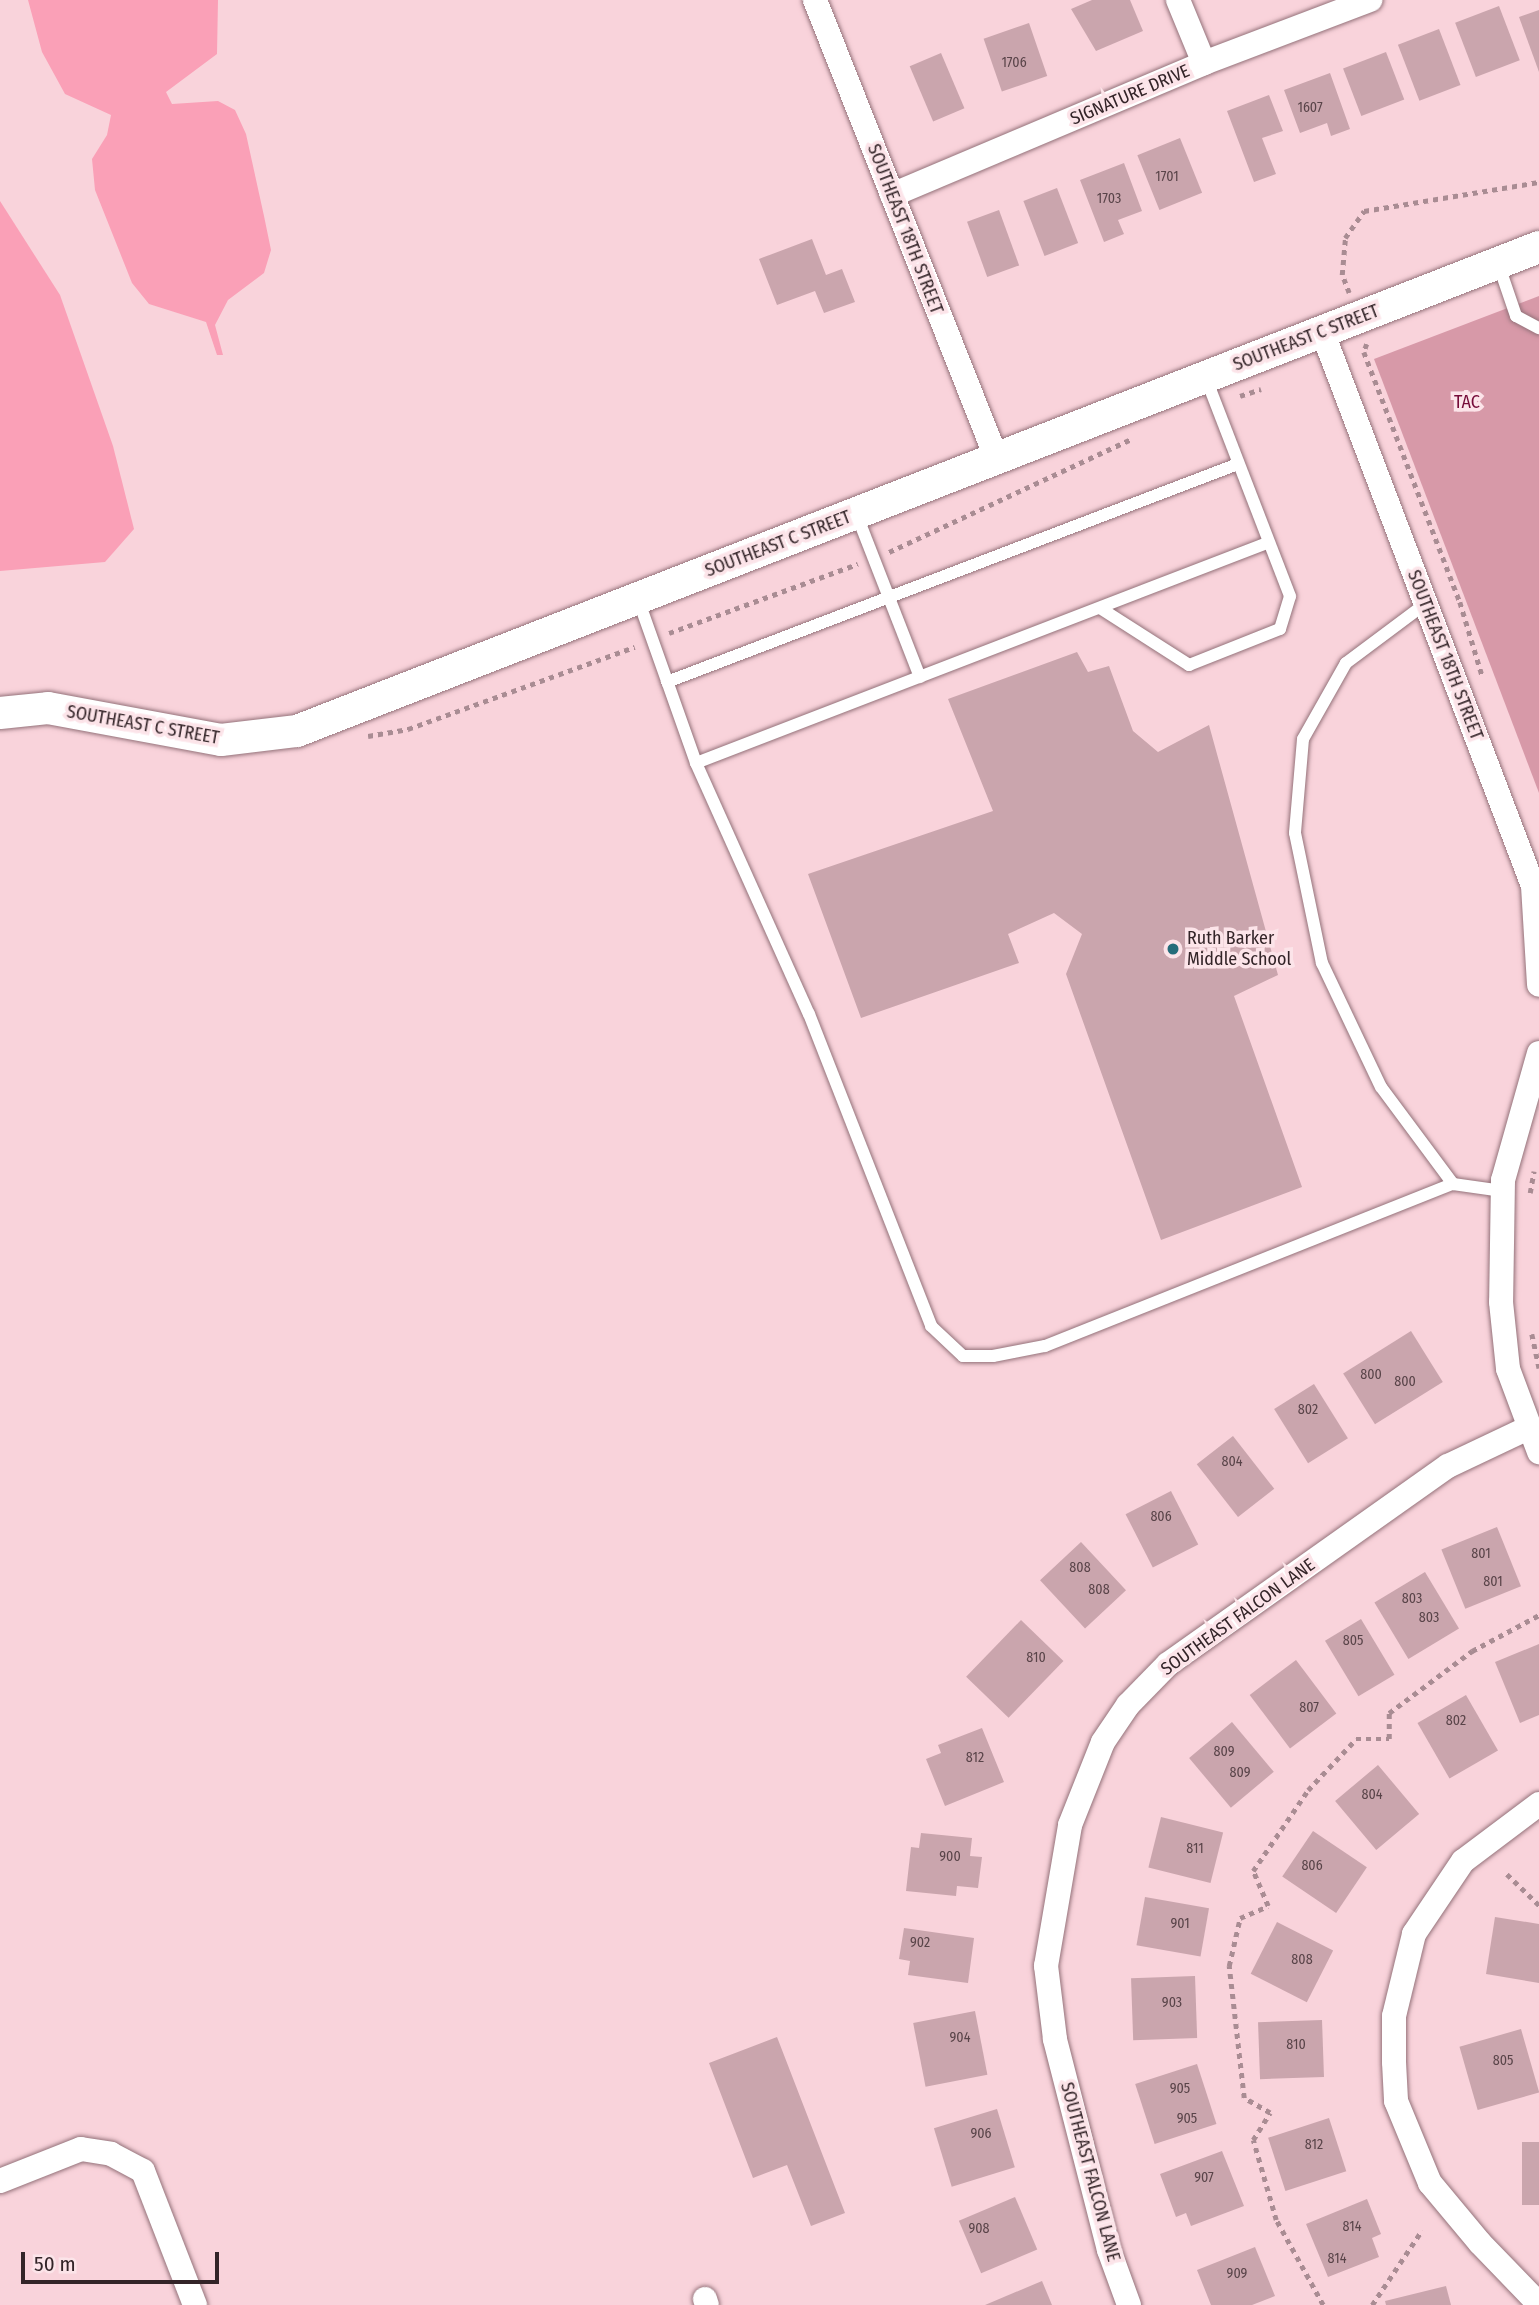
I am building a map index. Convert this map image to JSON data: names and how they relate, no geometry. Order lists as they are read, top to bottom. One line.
{"streets":{"street":["SIGNATURE DRIVE","SOUTHEAST 18TH STREET","SOUTHEAST C STREET","SOUTHEAST FALCON LANE"]},"crossings":[["SIGNATURE DRIVE","SOUTHEAST 18TH STREET"],["SOUTHEAST 18TH STREET","SOUTHEAST C STREET"]],"parks":["TAC"],"places":["Ruth Barker Middle School"],"house_numbers":["1706","1607","1701","1703","800","800","802","804","806","801","808","801","808","803","803","805","810","807","802","809","812","809","804","811","900","806","901","902","808","903","904","810","805","905","905","906","812","907","814","908","814","909"],"scale_bar":"50 m"}
